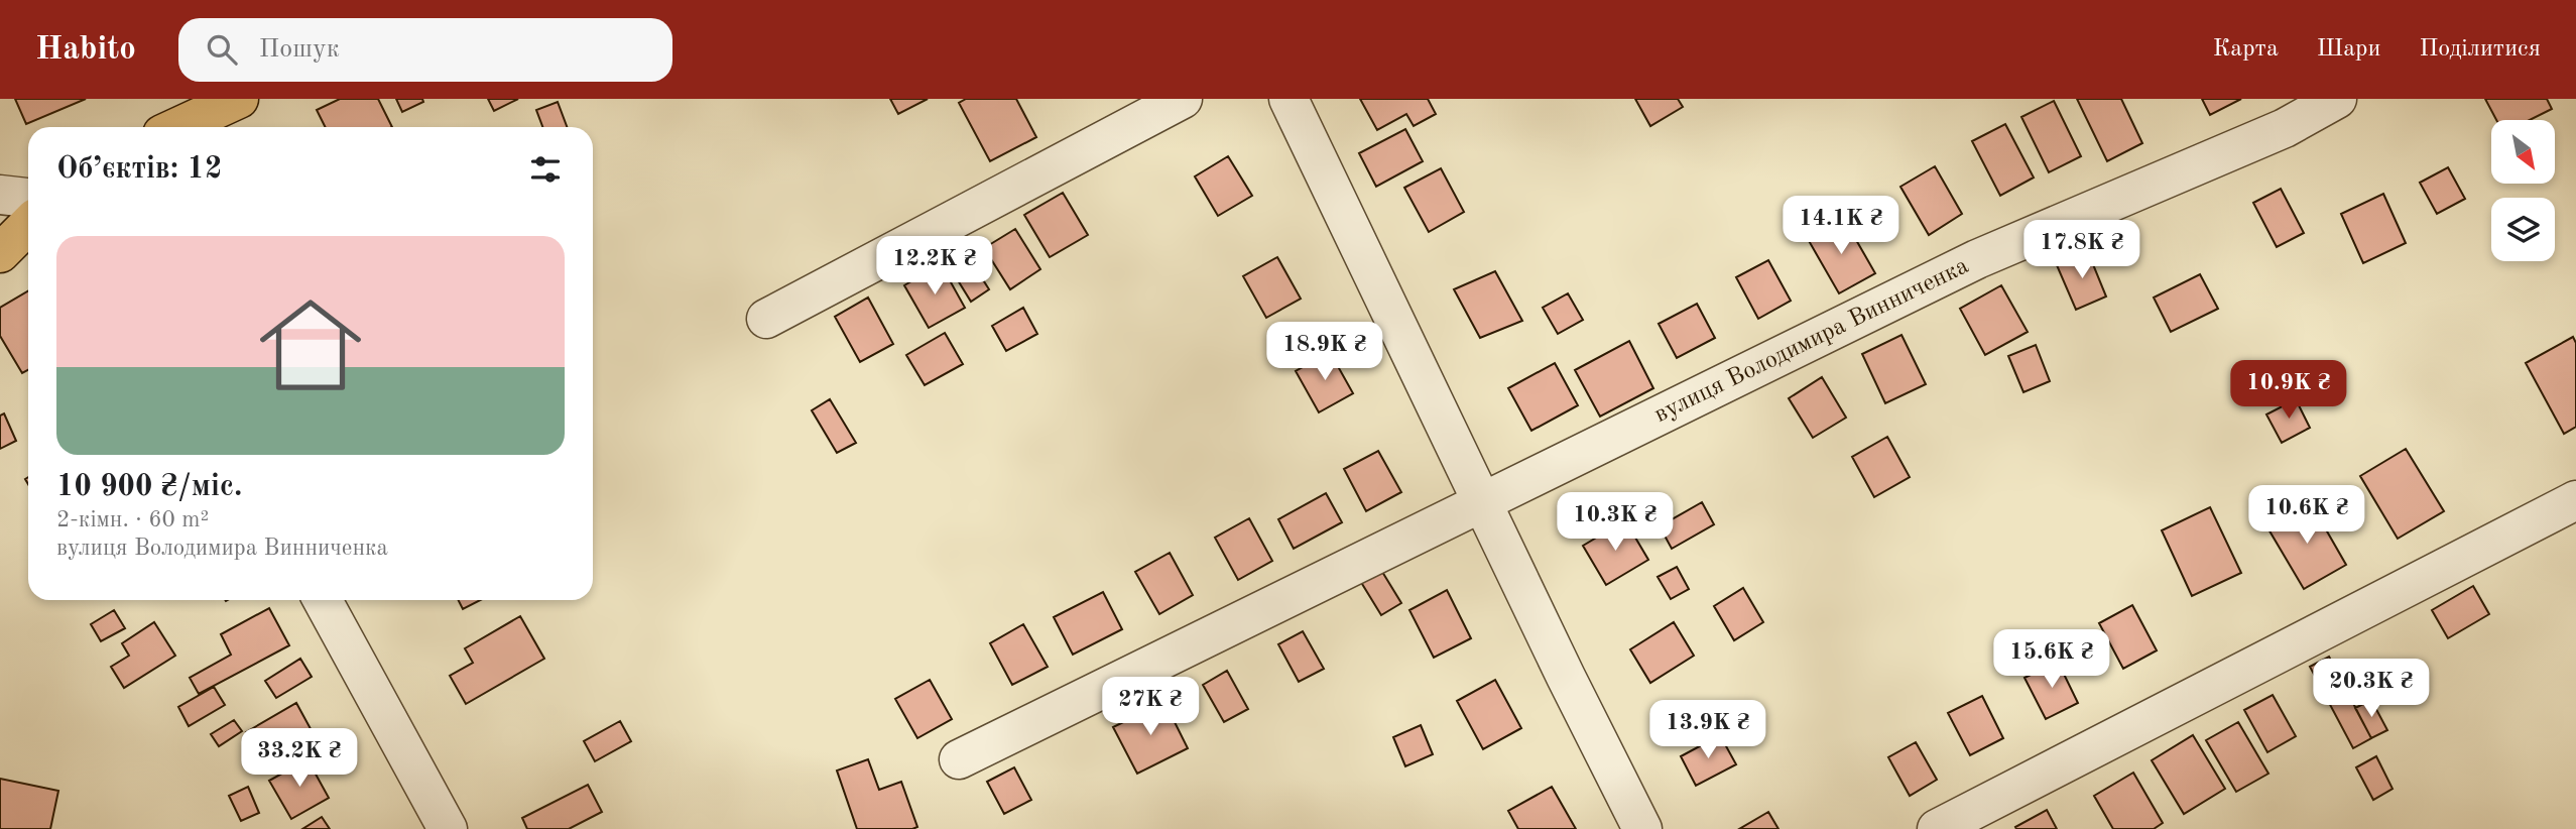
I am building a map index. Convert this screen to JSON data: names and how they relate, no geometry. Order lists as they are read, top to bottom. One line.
{"streets":{"street":["вулиця Володимира Винниченка"]},"north":"bottom right","page":{"header":"Habito","search":"Пошук","nav":["Карта","Шари","Поділитися"],"heading":"Об’єктів: 12","price":["14.1K ₴","17.8K ₴","12.2K ₴","18.9K ₴","10.9K ₴","10.6K ₴","10.3K ₴","15.6K ₴","20.3K ₴","27K ₴","13.9K ₴","33.2K ₴"],"list":[{"name":"10 900 ₴/міс.","note":"2-кімн. · 60 m² · вулиця Володимира Винниченка"}]}}
